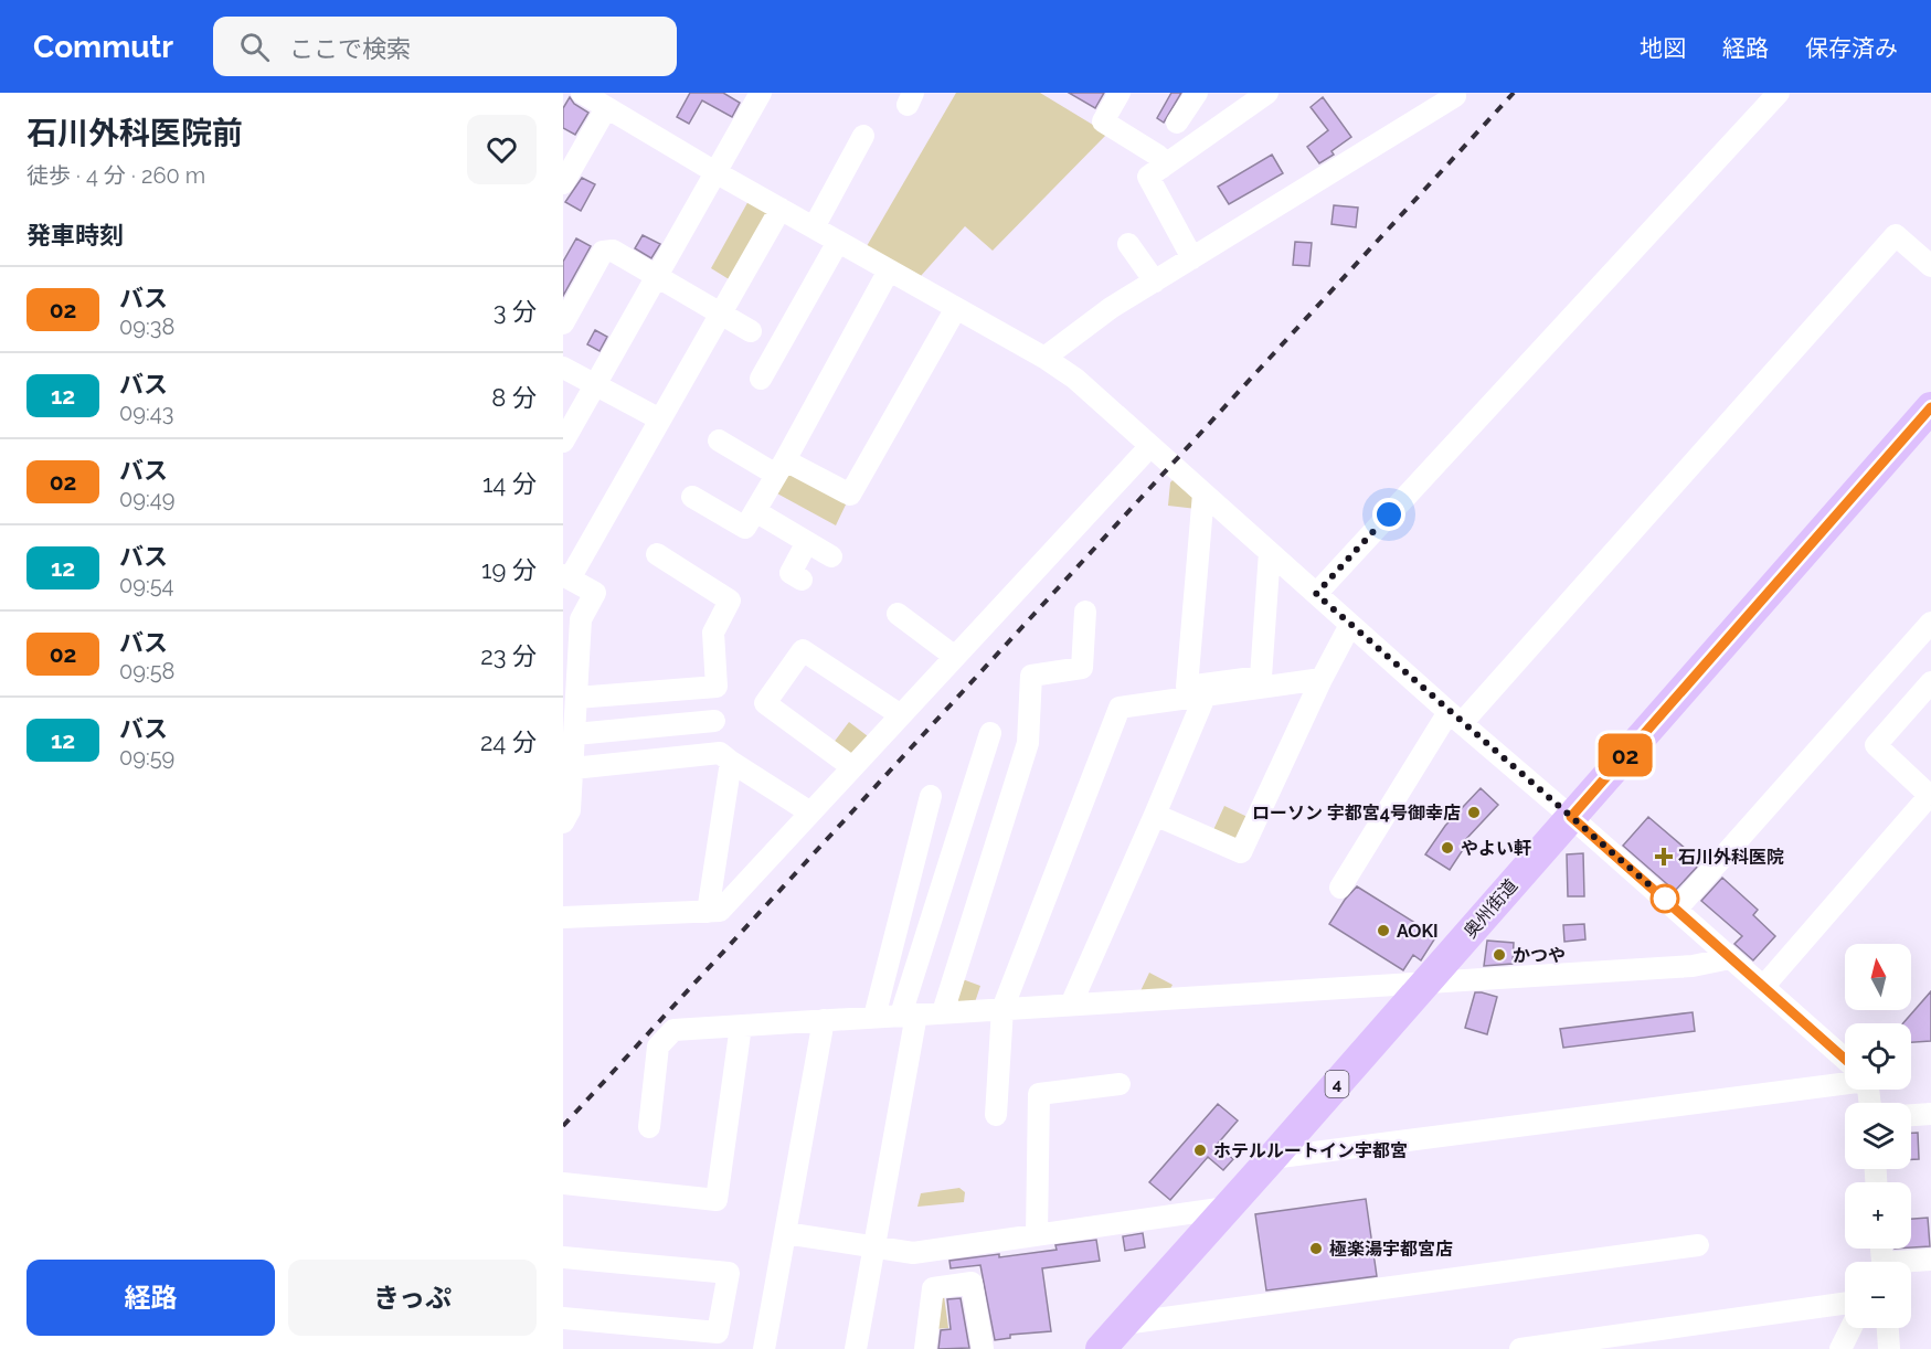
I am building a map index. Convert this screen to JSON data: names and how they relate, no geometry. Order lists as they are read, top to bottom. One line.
{"streets":{"highway":["奥州街道","4"]},"places":{"other":["ローソン 宇都宮4号御幸店","やよい軒","AOKI","かつや","ホテルルートイン宇都宮","極楽湯宇都宮店"],"health":["石川外科医院"]},"lines":["bus line 02"],"north":"top","page":{"header":"Commutr","search":"ここで検索","nav":["地図","経路","保存済み"],"heading":[["石川外科医院前","徒歩 · 4 分 · 260 m"],"発車時刻"],"on_map":"02","list":[{"mark":"02","name":"バス","note":"09:38","value":"3 分"},{"mark":"12","name":"バス","note":"09:43","value":"8 分"},{"mark":"02","name":"バス","note":"09:49","value":"14 分"},{"mark":"12","name":"バス","note":"09:54","value":"19 分"},{"mark":"02","name":"バス","note":"09:58","value":"23 分"},{"mark":"12","name":"バス","note":"09:59","value":"24 分"}],"map_buttons":["+","−"],"buttons":["経路","きっぷ"]}}
